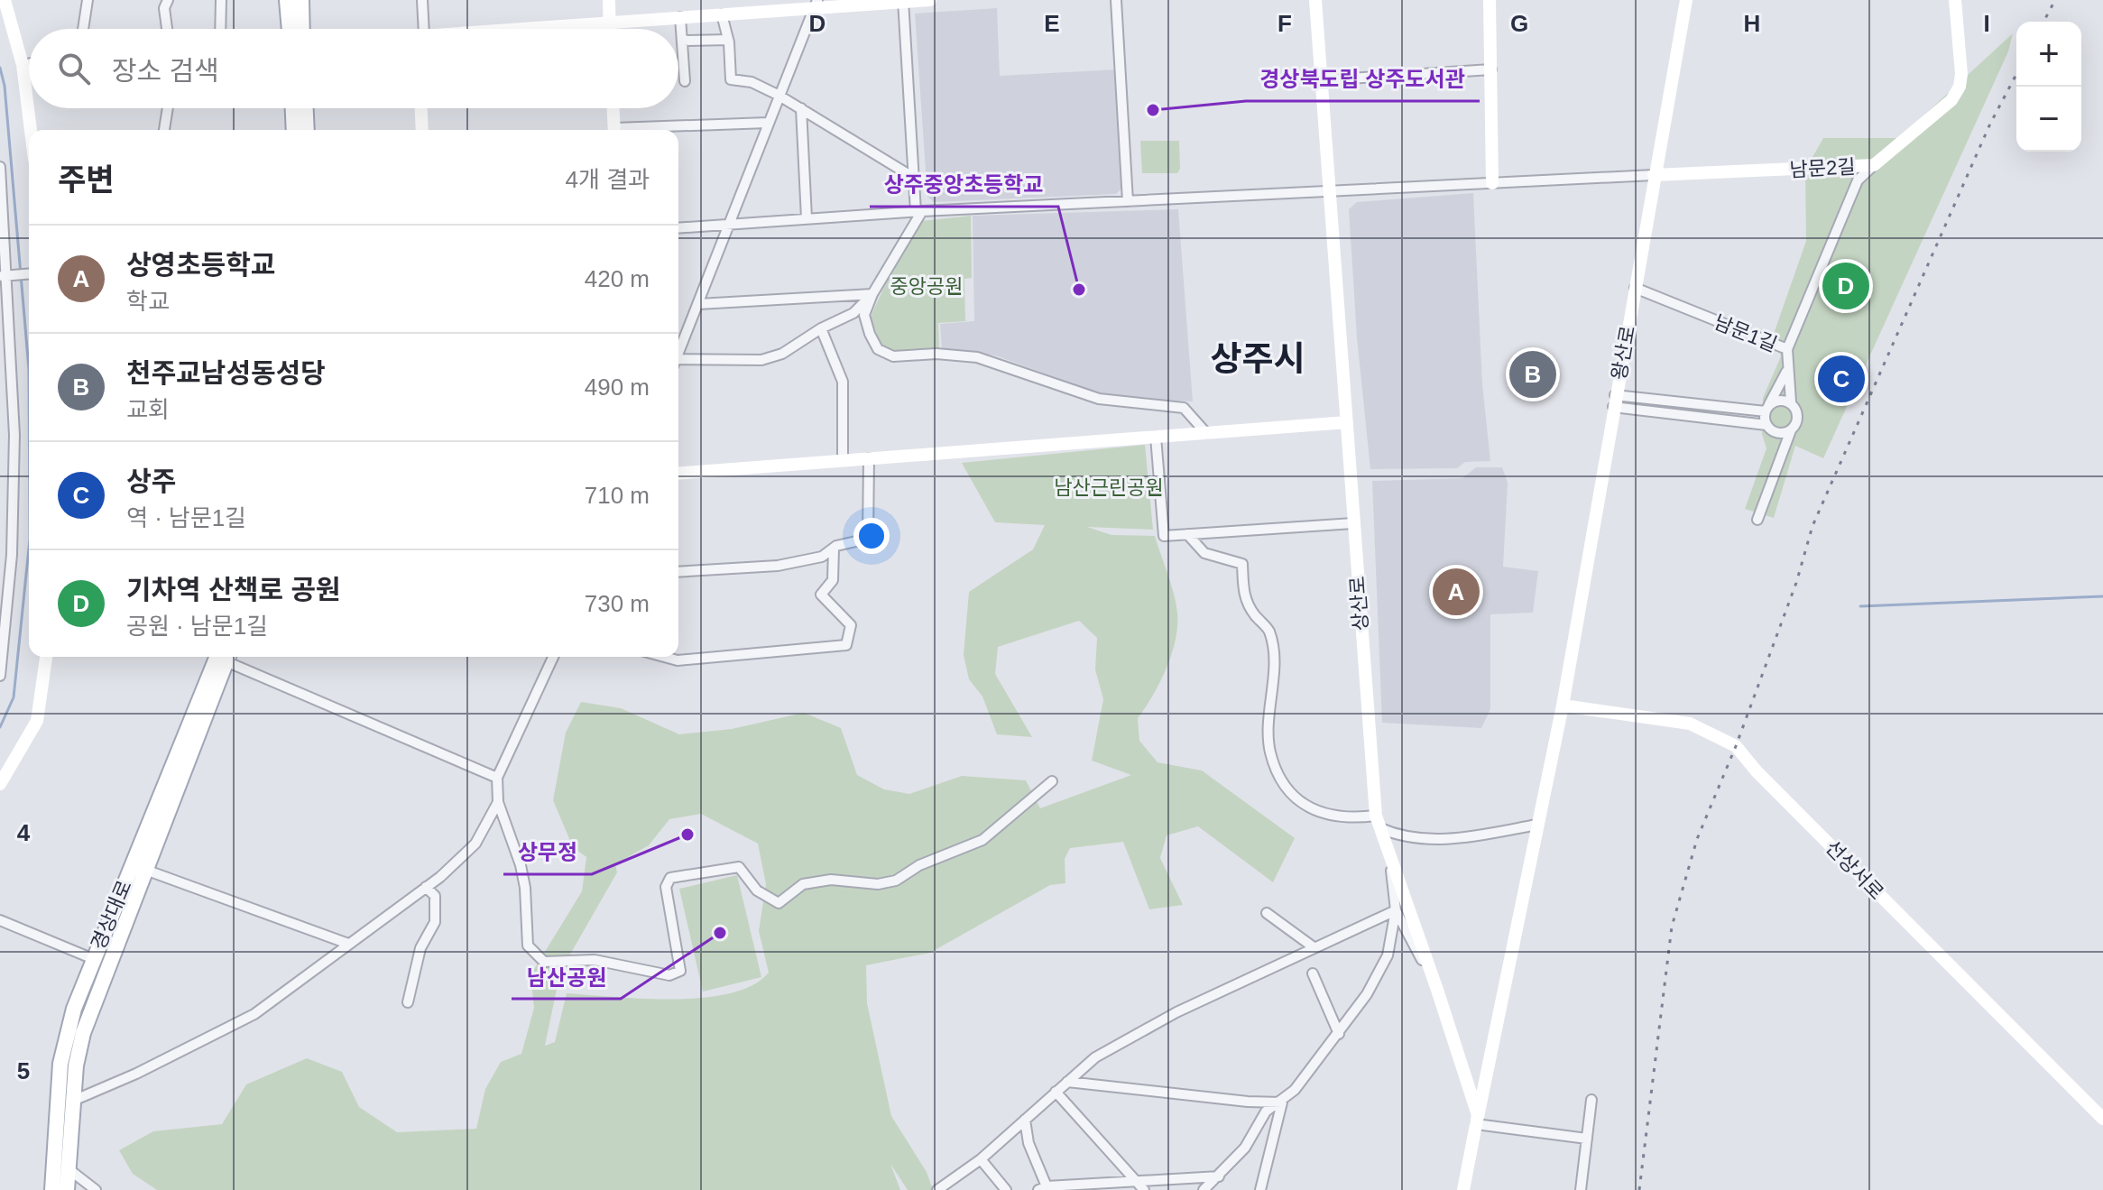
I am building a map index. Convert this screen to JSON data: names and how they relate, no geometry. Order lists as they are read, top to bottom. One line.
{"streets":{"main road":["경상대로"],"street":["남문2길","남문1길","왕산로","상산로","선상서로"]},"crossings":[["남문2길","남문1길"],["남문2길","왕산로"],["남문1길","왕산로"],["왕산로","상산로"],["왕산로","선상서로"]],"districts":["상주시"],"parks":["중앙공원","남산근린공원"],"places":["경상북도립 상주도서관","상주중앙초등학교","상무정","남산공원"],"page":{"map_buttons":["+","−"],"search":"장소 검색","heading":["주변","4개 결과"],"list":[{"mark":"A","name":"상영초등학교","note":"학교","value":"420 m"},{"mark":"B","name":"천주교남성동성당","note":"교회","value":"490 m"},{"mark":"C","name":"상주","note":"역 · 남문1길","value":"710 m"},{"mark":"D","name":"기차역 산책로 공원","note":"공원 · 남문1길","value":"730 m"}],"pins":["D","B","C","A"]},"grid":{"columns":["D","E","F","G","H","I"],"rows":["4","5"]}}
